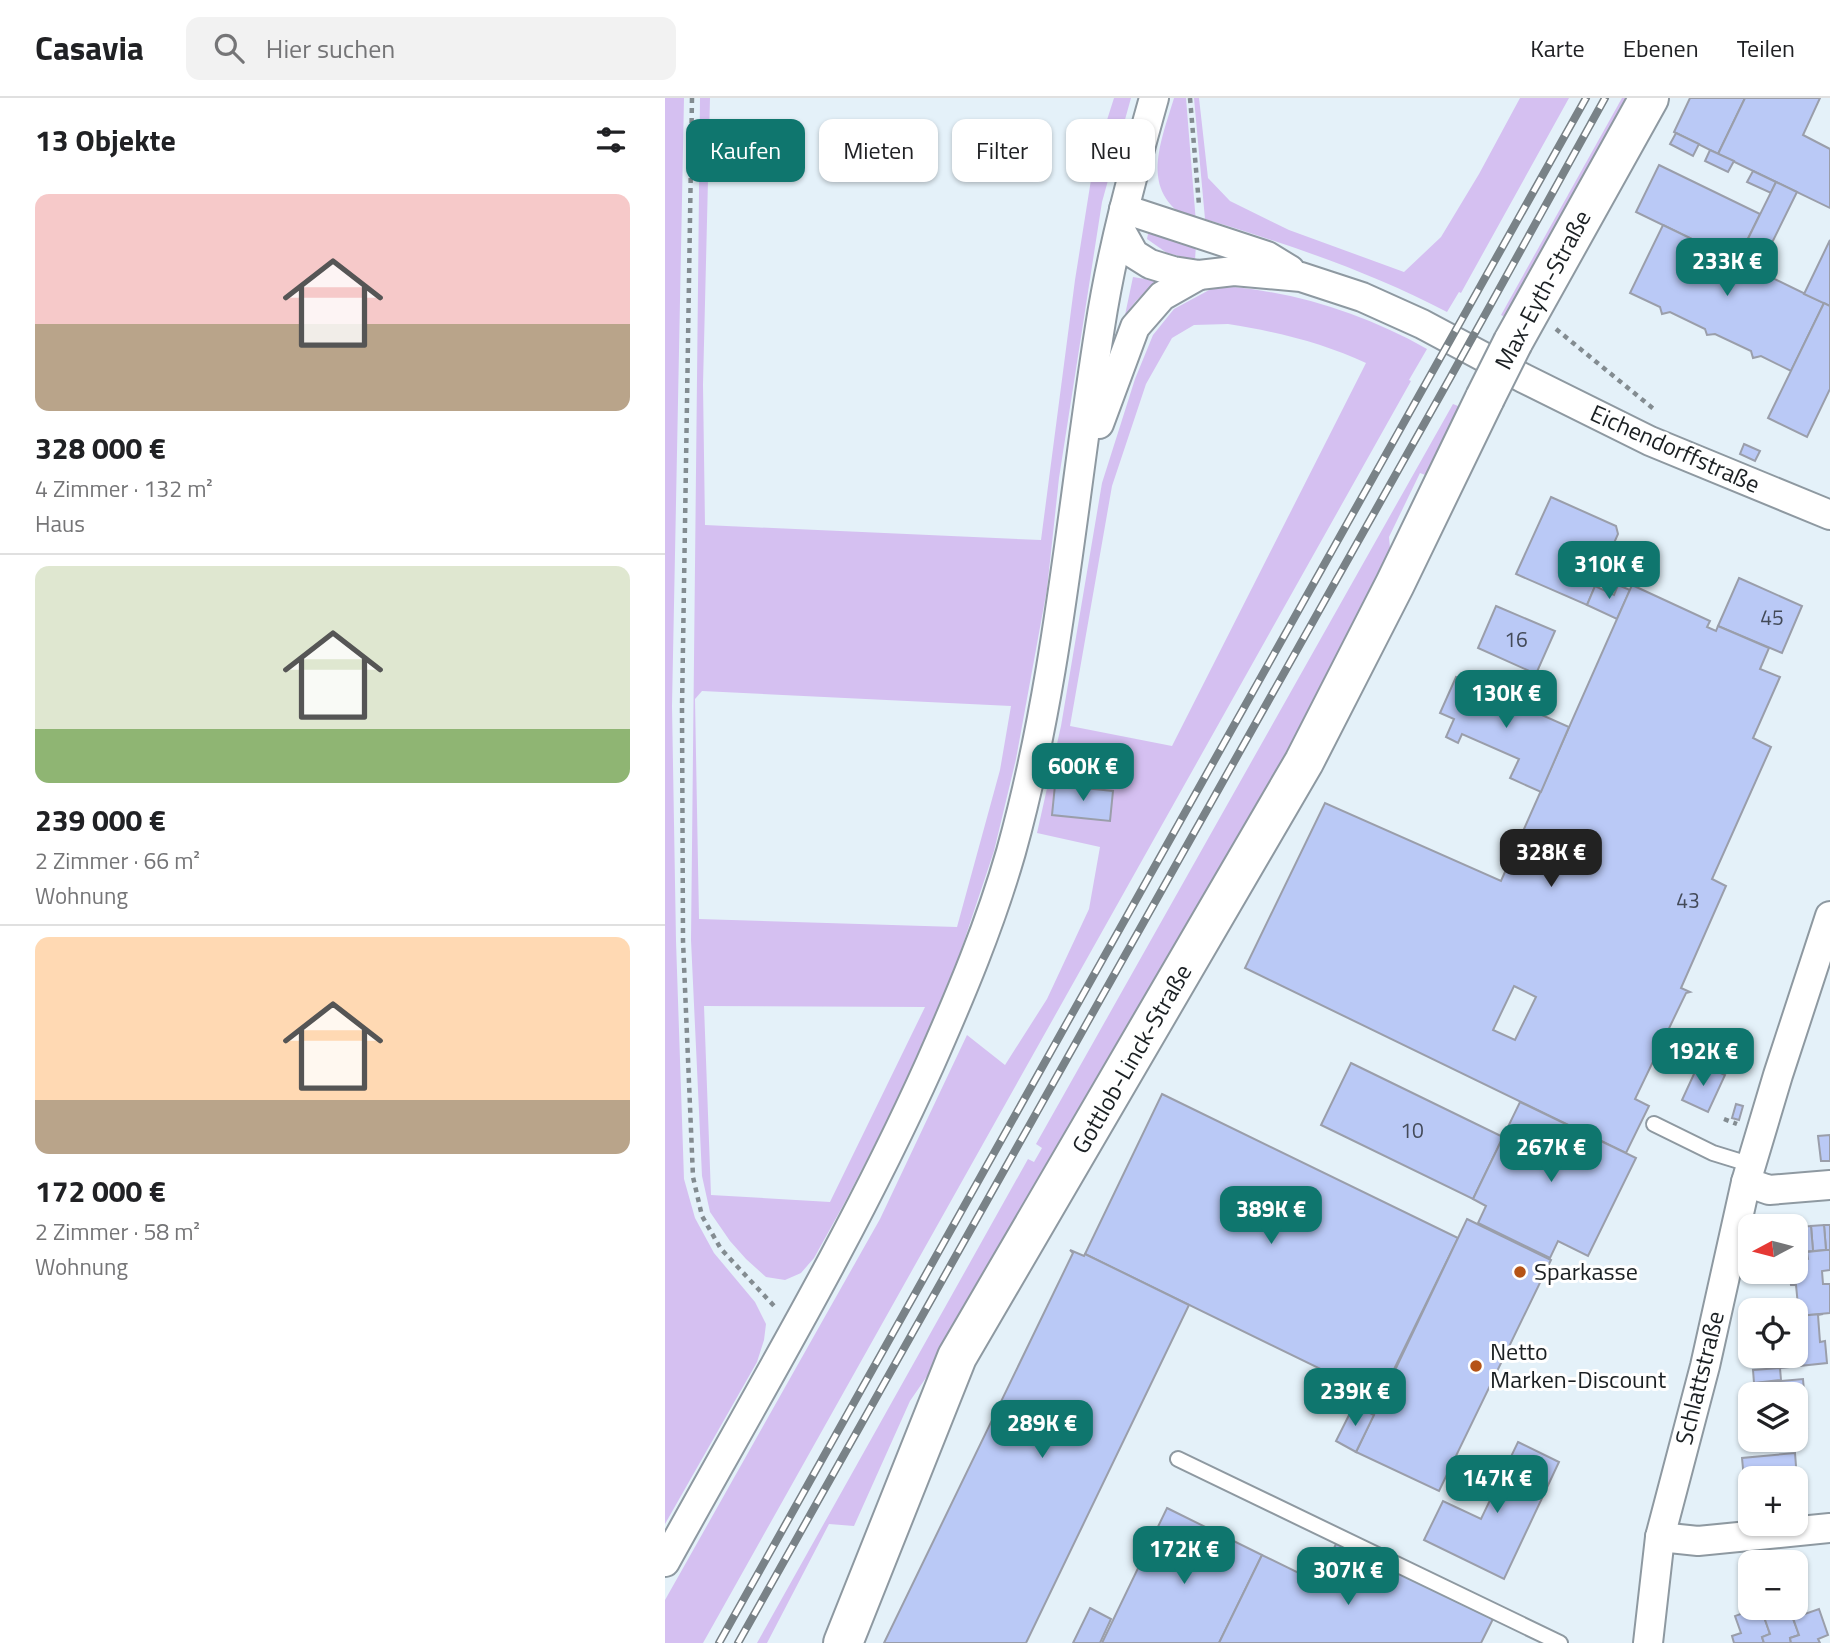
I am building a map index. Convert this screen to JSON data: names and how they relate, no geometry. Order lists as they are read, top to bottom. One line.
{"streets":{"street":["Max-Eyth-Straße","Eichendorffstraße","Gottlob-Linck-Straße","Schlattstraße"]},"crossings":[["Max-Eyth-Straße","Eichendorffstraße"],["Max-Eyth-Straße","Gottlob-Linck-Straße"]],"places":["Sparkasse","Netto Marken-Discount"],"house_numbers":["45","16","43","10"],"north":"left","page":{"header":"Casavia","search":"Hier suchen","nav":["Karte","Ebenen","Teilen"],"heading":"13 Objekte","chip":["Kaufen","Mieten","Filter","Neu"],"list":[{"name":"328 000 €","note":"4 Zimmer · 132 m² · Haus"},{"name":"239 000 €","note":"2 Zimmer · 66 m² · Wohnung"},{"name":"172 000 €","note":"2 Zimmer · 58 m² · Wohnung"}],"price":["233K €","310K €","130K €","600K €","328K €","192K €","267K €","389K €","239K €","289K €","147K €","172K €","307K €"],"map_buttons":["+","−"]}}
